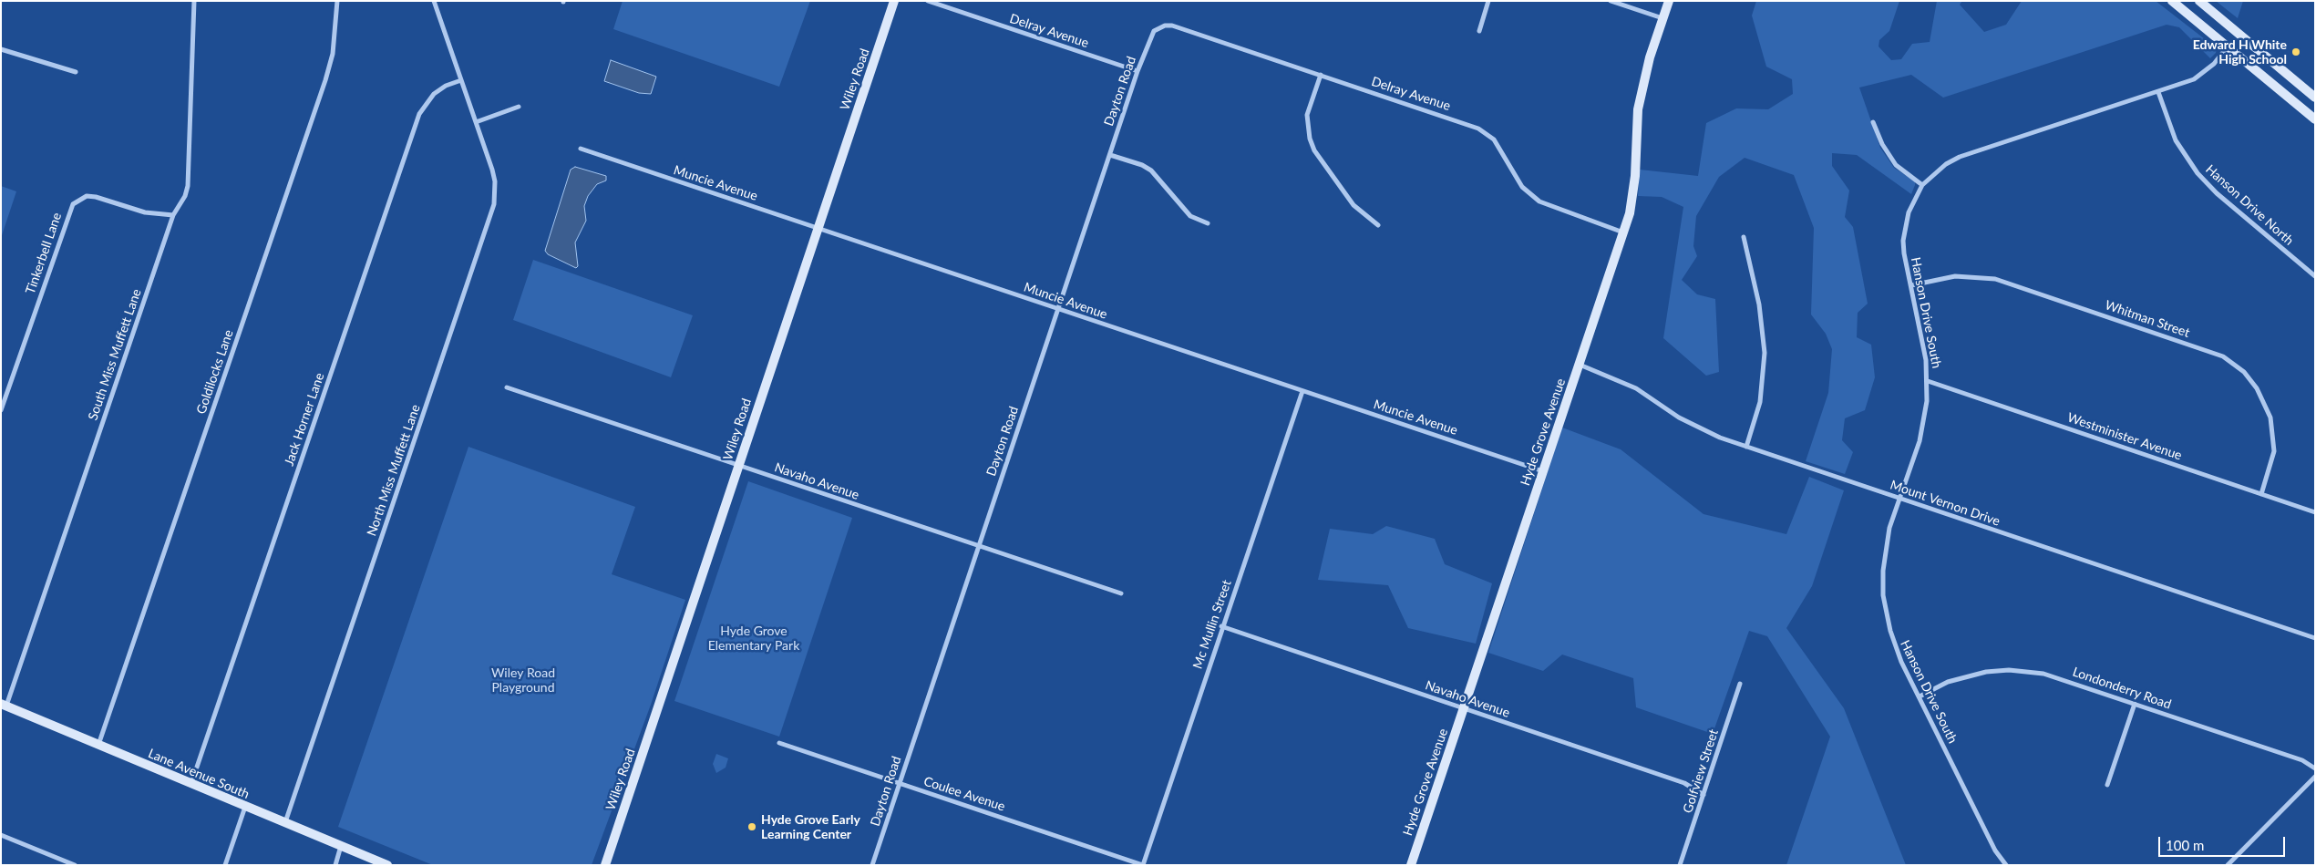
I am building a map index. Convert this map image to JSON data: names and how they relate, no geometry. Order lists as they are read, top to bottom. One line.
{"streets":{"street":["Delray Avenue","Wiley Road","Dayton Road","Muncie Avenue","Hanson Drive North","Tinkerbell Lane","Hanson Drive South","Whitman Street","South Miss Muffett Lane","Goldilocks Lane","Jack Horner Lane","Hyde Grove Avenue","Westminister Avenue","North Miss Muffett Lane","Navaho Avenue","Mount Vernon Drive","Mc Mullin Street","Londonderry Road","Golfview Street","Lane Avenue South","Coulee Avenue"]},"crossings":[["Delray Avenue","Dayton Road"],["Delray Avenue","Hyde Grove Avenue"],["Wiley Road","Muncie Avenue"],["Wiley Road","Navaho Avenue"],["Dayton Road","Muncie Avenue"],["Dayton Road","Navaho Avenue"],["Dayton Road","Coulee Avenue"],["Muncie Avenue","Hyde Grove Avenue"],["Muncie Avenue","Mc Mullin Street"],["Hanson Drive North","Hanson Drive South"],["Tinkerbell Lane","South Miss Muffett Lane"],["Hanson Drive South","Whitman Street"],["Hanson Drive South","Westminister Avenue"],["Hanson Drive South","Mount Vernon Drive"],["Hanson Drive South","Londonderry Road"],["Whitman Street","Westminister Avenue"],["South Miss Muffett Lane","Lane Avenue South"],["Goldilocks Lane","Lane Avenue South"],["Jack Horner Lane","North Miss Muffett Lane"],["Jack Horner Lane","Lane Avenue South"],["Hyde Grove Avenue","Navaho Avenue"],["Hyde Grove Avenue","Mount Vernon Drive"],["North Miss Muffett Lane","Lane Avenue South"],["Navaho Avenue","Mc Mullin Street"],["Navaho Avenue","Golfview Street"],["Mc Mullin Street","Coulee Avenue"]],"parks":["Hyde Grove Elementary Park","Wiley Road Playground"],"places":["Edward H White High School","Hyde Grove Early Learning Center"],"scale_bar":"100 m"}
